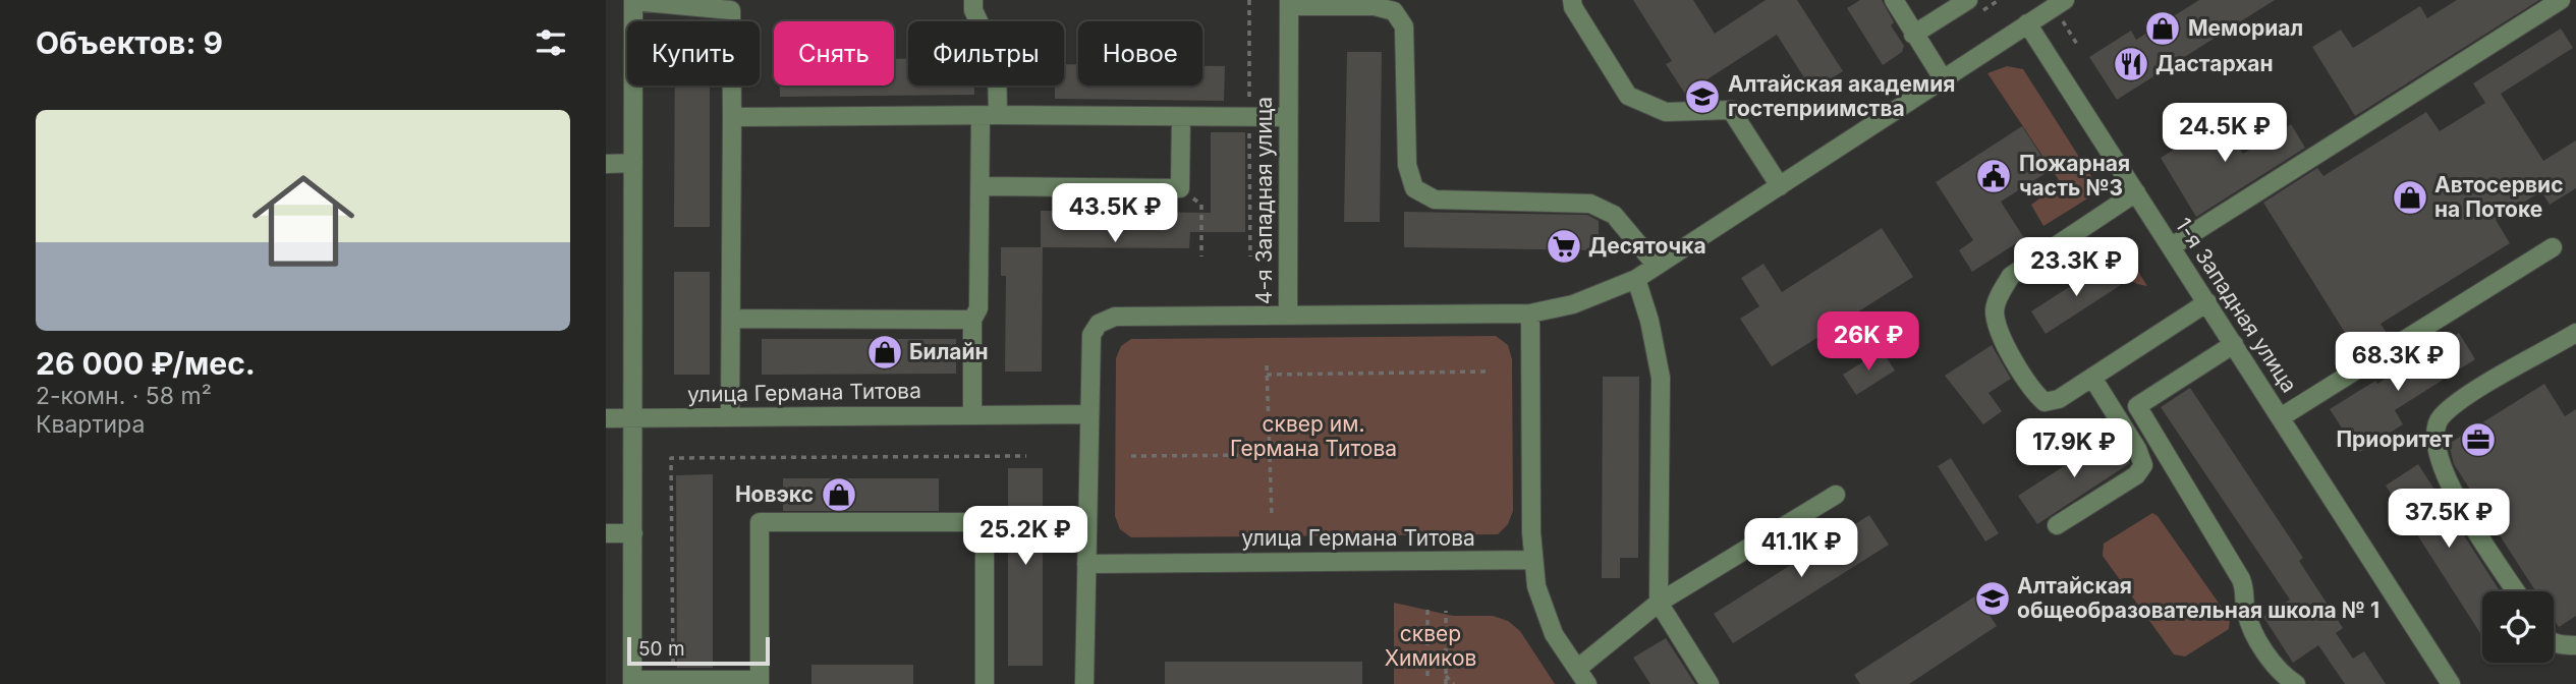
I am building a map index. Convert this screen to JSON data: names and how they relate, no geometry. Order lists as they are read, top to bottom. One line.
{"streets":{"street":["4-я Западная улица","1-я Западная улица","улица Германа Титова"]},"parks":["сквер им. Германа Титова","сквер Химиков"],"places":{"shop":["Мемориал","Автосервис на Потоке","Билайн","Новэкс"],"restaurant":["Дастархан"],"school or university":["Алтайская академия гостеприимства","Алтайская общеобразовательная школа № 1"],"public building":["Пожарная часть №3"],"supermarket":["Десяточка"],"office":["Приоритет"]},"scale_bar":"50 m","page":{"heading":"Объектов: 9","chip":["Купить","Снять","Фильтры","Новое"],"list":[{"name":"26 000 ₽/мес.","note":"2-комн. · 58 m² · Квартира"}],"price":["24.5K ₽","43.5K ₽","23.3K ₽","26K ₽","68.3K ₽","17.9K ₽","37.5K ₽","25.2K ₽","41.1K ₽"],"scale":"50 m"}}
